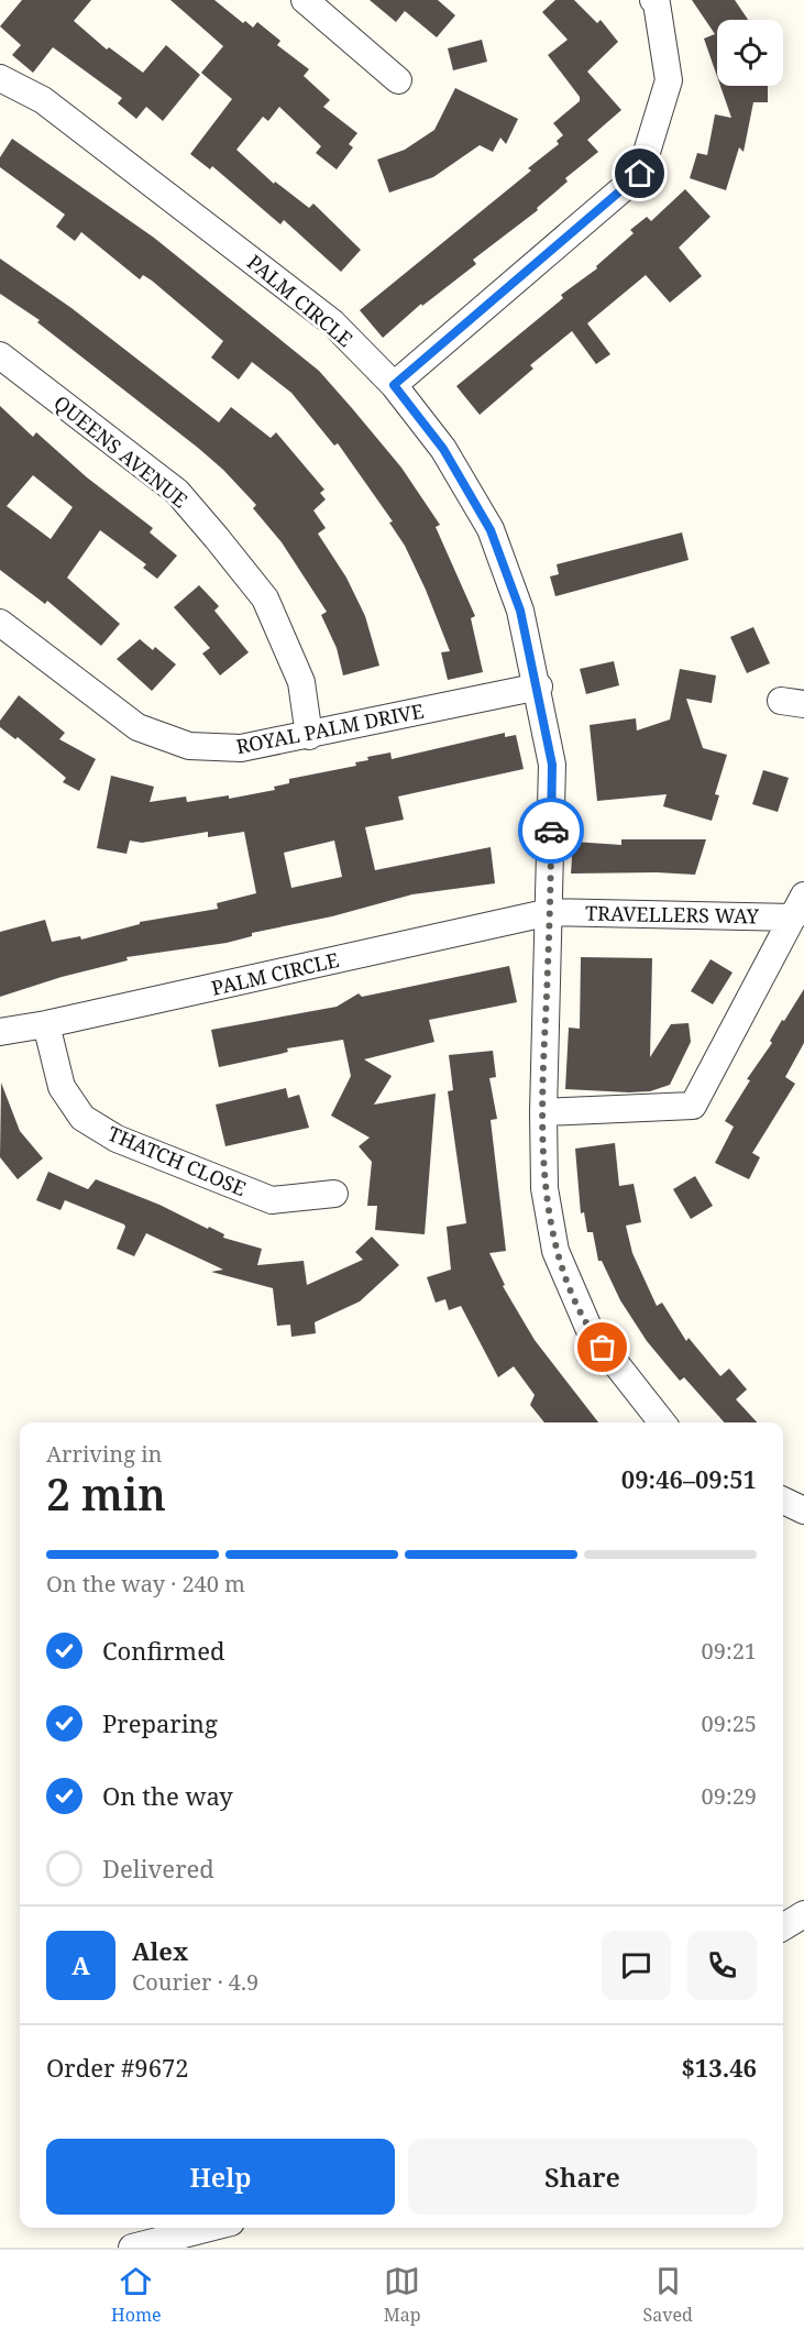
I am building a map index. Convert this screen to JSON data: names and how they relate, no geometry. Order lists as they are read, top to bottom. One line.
{"streets":{"street":["PALM CIRCLE","QUEENS AVENUE","ROYAL PALM DRIVE","TRAVELLERS WAY","THATCH CLOSE"]},"crossings":[["PALM CIRCLE","ROYAL PALM DRIVE"],["PALM CIRCLE","TRAVELLERS WAY"],["PALM CIRCLE","THATCH CLOSE"],["QUEENS AVENUE","ROYAL PALM DRIVE"]],"page":{"heading":["2 min","Arriving in","09:46–09:51"],"panel":["Alex","Courier · 4.9","Order #9672","$13.46"],"bar":"On the way · 240 m","list":[["Confirmed","09:21"],["Preparing","09:25"],["On the way","09:29"],"Delivered"],"round":"A","buttons":["Help","Share"],"tabs":["Home","Map","Saved"]}}
